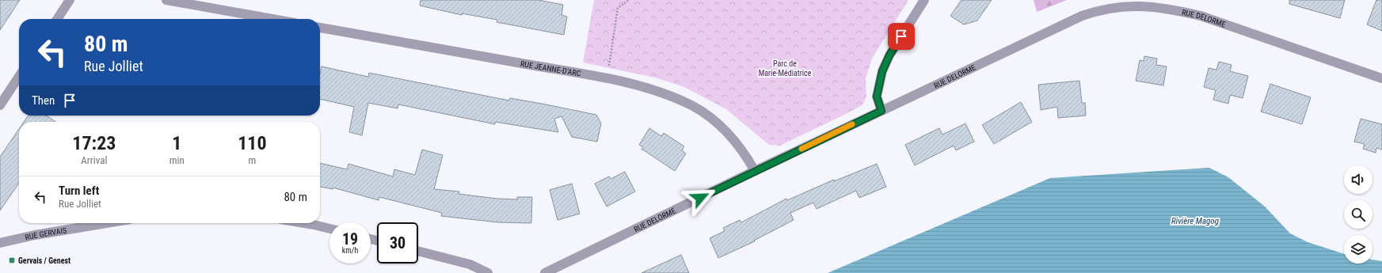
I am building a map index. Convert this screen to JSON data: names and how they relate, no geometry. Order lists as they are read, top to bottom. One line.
{"streets":{"street":["RUE DELORME","RUE JEANNE-D'ARC","RUE GERVAIS"]},"crossings":[["RUE DELORME","RUE JEANNE-D'ARC"]],"water":["Rivière Magog"],"parks":["Parc de Marie-Médiatrice"],"places":{"transit":["Gervais / Genest"]},"page":{"turn":["80 m","Rue Jolliet"],"then":"Then","eta":["17:23","Arrival","1","min","110","m"],"list":[{"name":"Turn left","note":"Rue Jolliet","value":"80 m"}],"speed":"19 km/h","limit":"30"}}
